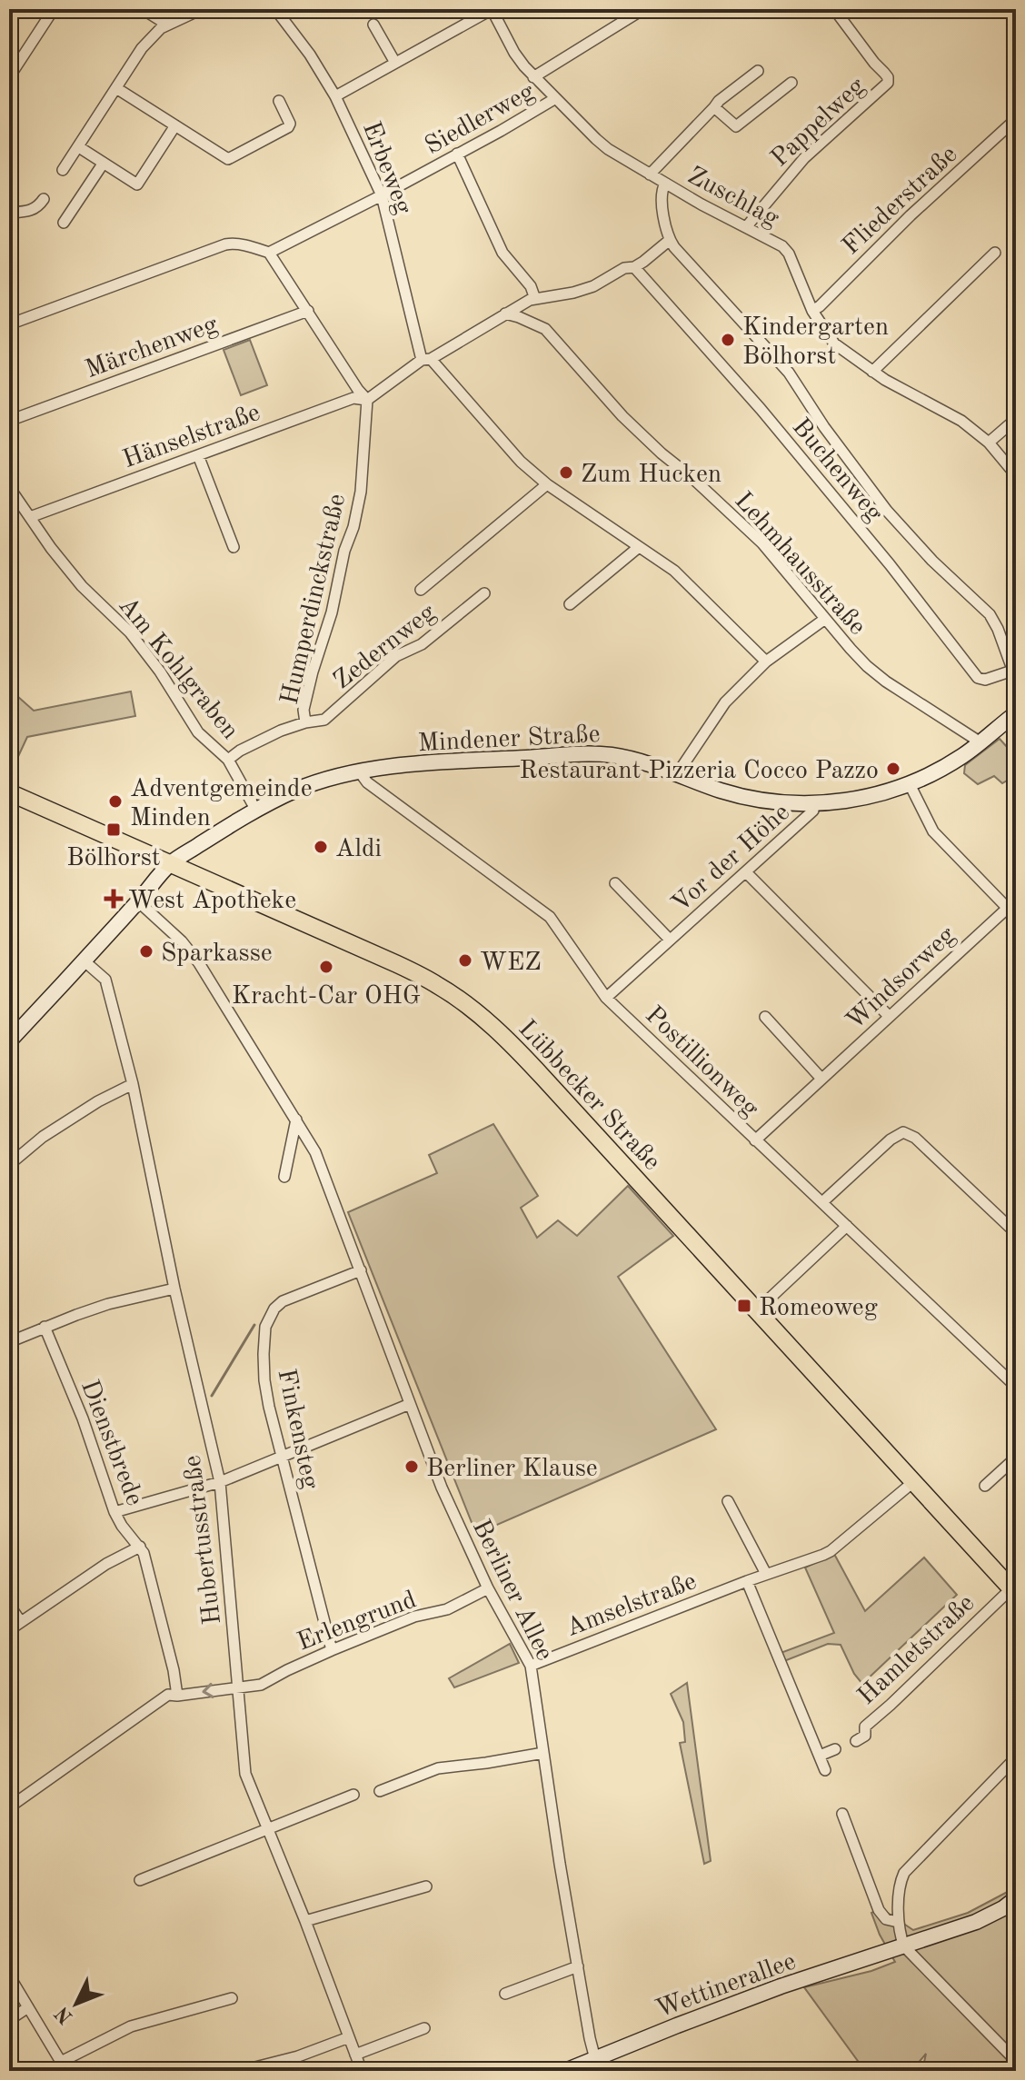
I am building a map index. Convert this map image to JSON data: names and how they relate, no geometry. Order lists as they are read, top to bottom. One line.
{"streets":{"main road":["Lübbecker Straße"],"street":["Siedlerweg","Pappelweg","Erbeweg","Zuschlag","Fliederstraße","Märchenweg","Hänselstraße","Buchenweg","Lehmhausstraße","Humperdinckstraße","Zedernweg","Am Kohlgraben","Mindener Straße","Vor der Höhe","Windsorweg","Postillionweg","Finkensteg","Dienstbrede","Hubertusstraße","Berliner Allee","Amselstraße","Erlengrund","Hamletstraße","Wettinerallee"]},"crossings":[["Siedlerweg","Erbeweg"],["Siedlerweg","Zuschlag"],["Pappelweg","Zuschlag"],["Zuschlag","Fliederstraße"],["Hänselstraße","Humperdinckstraße"],["Hänselstraße","Am Kohlgraben"],["Lehmhausstraße","Mindener Straße"],["Humperdinckstraße","Zedernweg"],["Humperdinckstraße","Am Kohlgraben"],["Am Kohlgraben","Mindener Straße"],["Mindener Straße","Vor der Höhe"],["Mindener Straße","Postillionweg"],["Mindener Straße","Lübbecker Straße"],["Mindener Straße","Hubertusstraße"],["Mindener Straße","Berliner Allee"],["Vor der Höhe","Postillionweg"],["Windsorweg","Postillionweg"],["Lübbecker Straße","Amselstraße"],["Lübbecker Straße","Hamletstraße"],["Finkensteg","Berliner Allee"],["Finkensteg","Erlengrund"],["Dienstbrede","Erlengrund"],["Hubertusstraße","Erlengrund"],["Berliner Allee","Amselstraße"],["Berliner Allee","Erlengrund"],["Berliner Allee","Wettinerallee"]],"places":{"other":["Kindergarten Bölhorst","Zum Hucken","Restaurant Pizzeria Cocco Pazzo","Adventgemeinde Minden","Aldi","Sparkasse","WEZ","Kracht-Car OHG","Berliner Klause"],"transit":["Bölhorst","Romeoweg"],"health":["West Apotheke"]},"north":"bottom left"}
